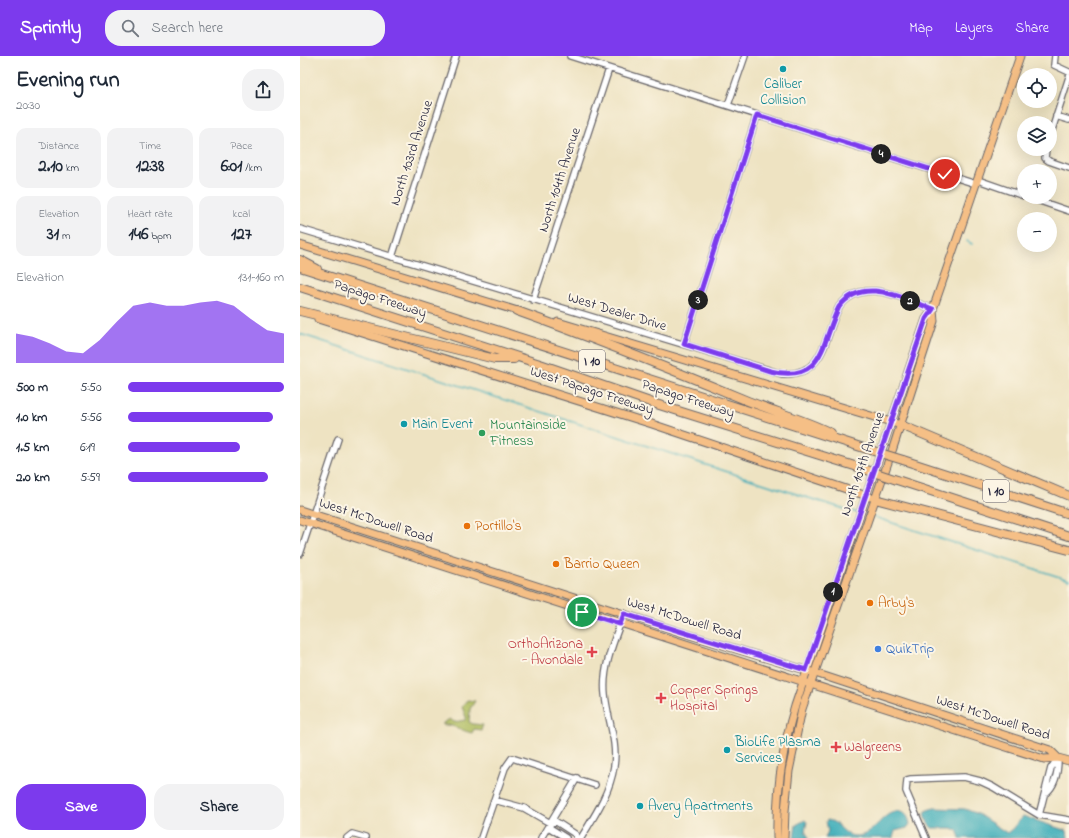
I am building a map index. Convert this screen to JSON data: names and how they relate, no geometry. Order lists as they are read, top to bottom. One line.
{"streets":{"highway":["Papago Freeway","I 10"],"main road":["West Papago Freeway","North 107th Avenue","West McDowell Road"],"street":["North 103rd Avenue","North 104th Avenue","West Dealer Drive"]},"crossings":[["North 103rd Avenue","West Dealer Drive"],["North 104th Avenue","West Dealer Drive"],["West Dealer Drive","North 107th Avenue"],["West Papago Freeway","North 107th Avenue"],["North 107th Avenue","West McDowell Road"]],"places":{"other":["Caliber Collision","Main Event","Mountainside Fitness","Portillo's","Barrio Queen","Arby's","QuikTrip","BioLife Plasma Services","Avery Apartments"],"health":["OrthoArizona - Avondale","Copper Springs Hospital","Walgreens"]},"page":{"header":"Sprintly","search":"Search here","nav":["Map","Layers","Share"],"heading":["Evening run","20:30"],"map_buttons":["+","−"],"stats":[["Distance","2.10 km"],["Time","12:38"],["Pace","6:01 /km"],["Elevation","31 m"],["Heart rate","146 bpm"],["kcal","127"]],"pins":["4","3","2","1"],"chart":["Elevation","131–160 m"],"list":[{"name":"500 m","note":"5:50"},{"name":"1.0 km","note":"5:56"},{"name":"1.5 km","note":"6:19"},{"name":"2.0 km","note":"5:59"}],"buttons":["Save","Share"]}}
